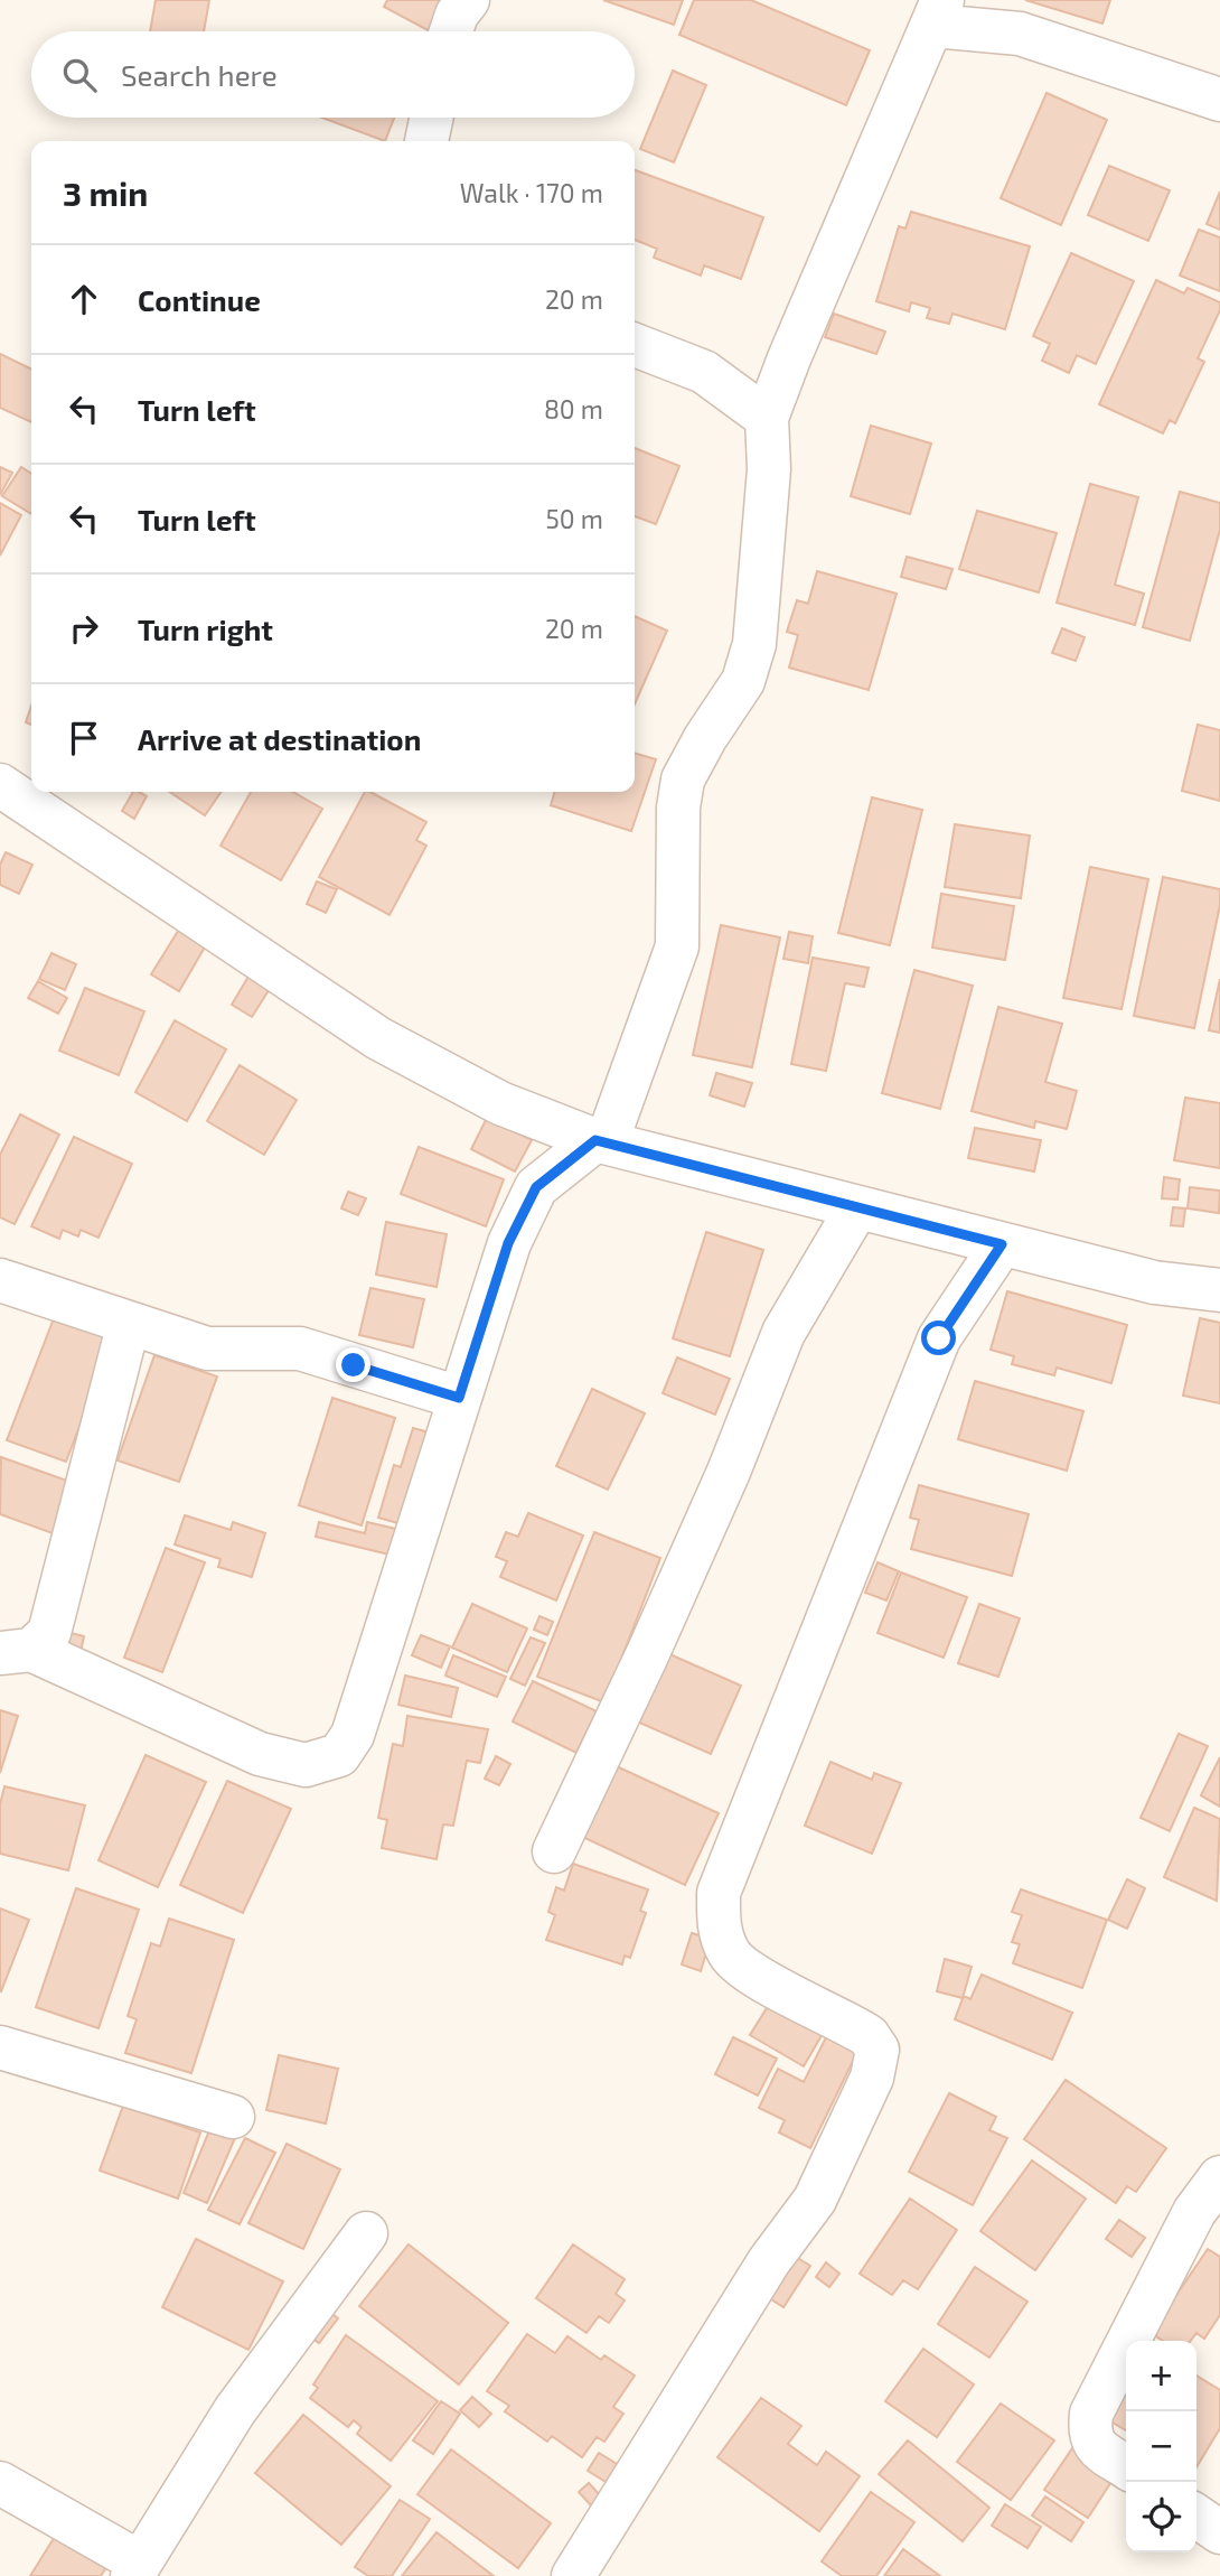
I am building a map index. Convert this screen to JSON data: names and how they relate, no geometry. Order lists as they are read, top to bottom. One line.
{"page":{"search":"Search here","heading":["3 min","Walk · 170 m"],"list":[["Continue","20 m"],["Turn left","80 m"],["Turn left","50 m"],["Turn right","20 m"],"Arrive at destination"],"map_buttons":["+","−"]}}
